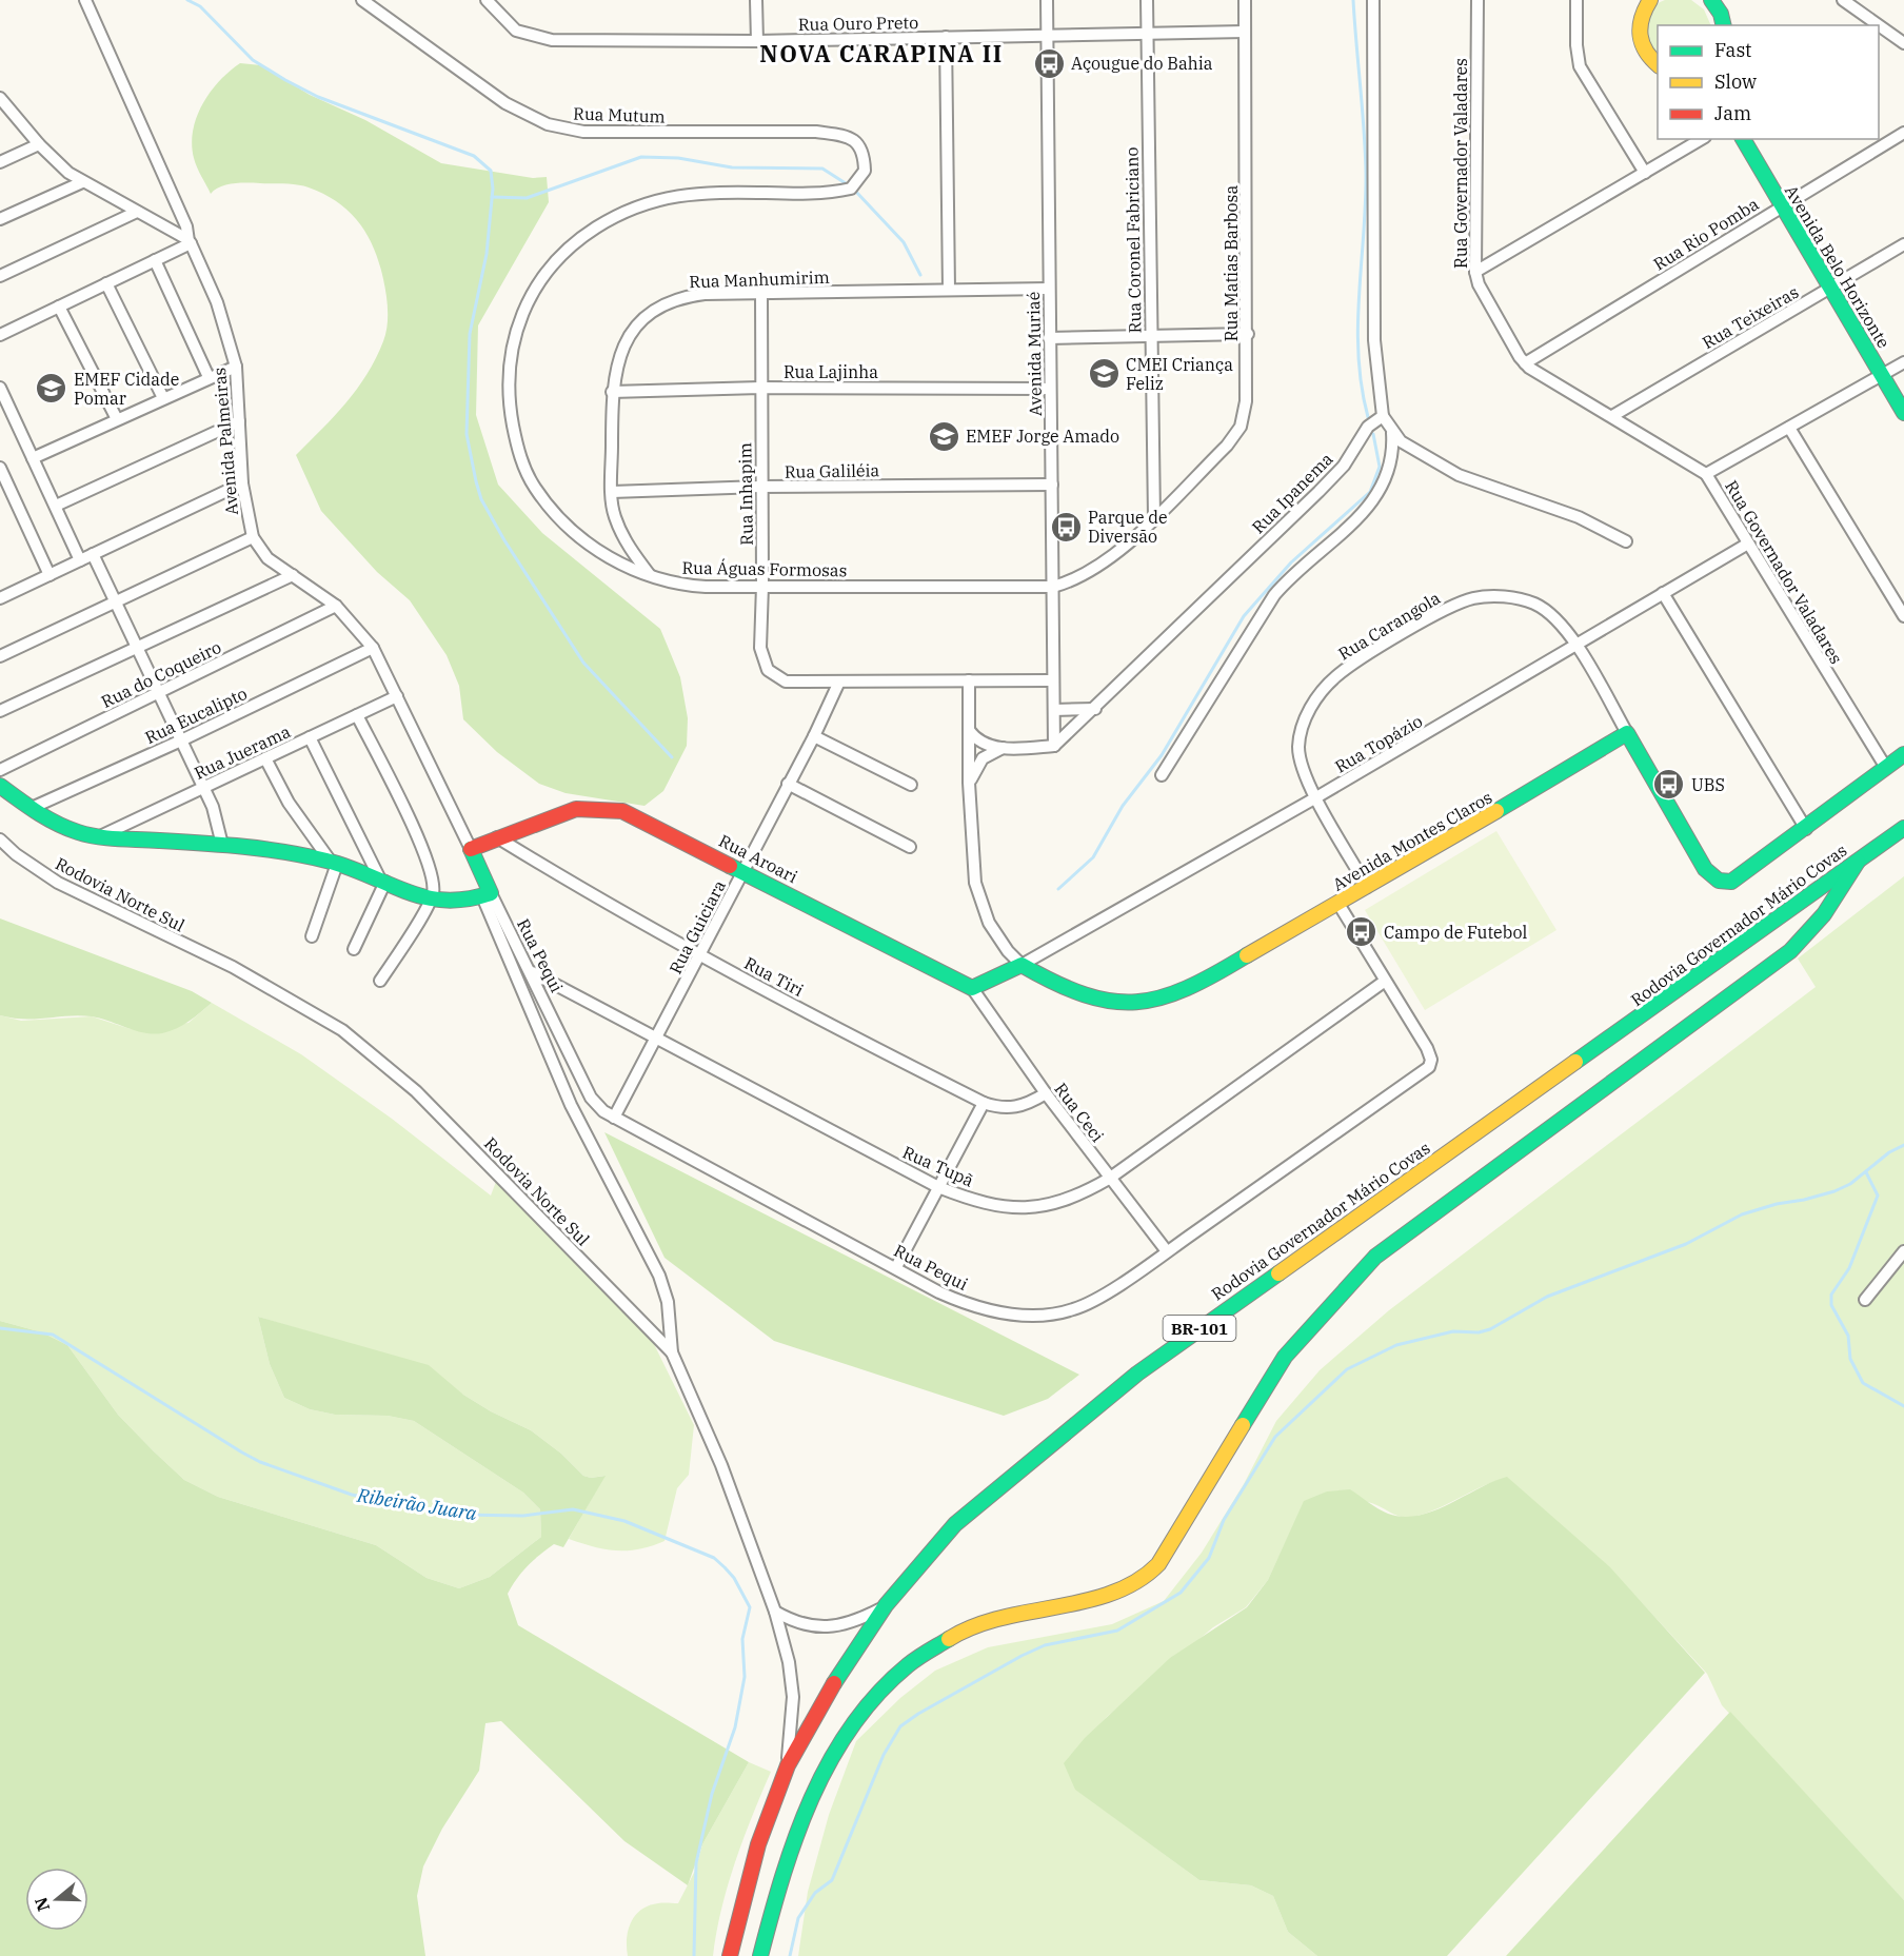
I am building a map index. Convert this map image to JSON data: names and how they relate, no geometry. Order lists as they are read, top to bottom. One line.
{"streets":{"street":["Rua Ouro Preto","Rua Mutum","Rua Governador Valadares","Rua Rio Pomba","Rua Coronel Fabriciano","Rua Matias Barbosa","Avenida Belo Horizonte","Rua Manhumirim","Rua Teixeiras","Avenida Muriaé","Rua Lajinha","Avenida Palmeiras","Rua Galiléia","Rua Ipanema","Rua Inhapim","Rua Águas Formosas","Rua Carangola","Rua do Coqueiro","Rua Eucalipto","Rua Topázio","Rua Juerama","Avenida Montes Claros","Rua Aroari","Rodovia Norte Sul","Rodovia Governador Mário Covas","Rua Guiciara","Rua Pequi","Rua Tiri","Rua Ceci","Rua Tupã","BR-101"]},"crossings":[["Rua Ouro Preto","Rua Coronel Fabriciano"],["Rua Ouro Preto","Rua Matias Barbosa"],["Rua Ouro Preto","Avenida Muriaé"],["Rua Mutum","Rua Águas Formosas"],["Rua Governador Valadares","Rua Rio Pomba"],["Rua Governador Valadares","Rua Teixeiras"],["Rua Governador Valadares","Rua Topázio"],["Rua Rio Pomba","Avenida Belo Horizonte"],["Rua Coronel Fabriciano","Rua Matias Barbosa"],["Rua Matias Barbosa","Avenida Muriaé"],["Rua Matias Barbosa","Rua Águas Formosas"],["Avenida Belo Horizonte","Rua Teixeiras"],["Rua Manhumirim","Avenida Muriaé"],["Rua Manhumirim","Rua Lajinha"],["Rua Manhumirim","Rua Galiléia"],["Rua Manhumirim","Rua Inhapim"],["Rua Manhumirim","Rua Águas Formosas"],["Avenida Muriaé","Rua Lajinha"],["Avenida Muriaé","Rua Galiléia"],["Avenida Muriaé","Rua Ipanema"],["Avenida Muriaé","Rua Águas Formosas"],["Rua Lajinha","Rua Inhapim"],["Avenida Palmeiras","Rua do Coqueiro"],["Avenida Palmeiras","Rua Eucalipto"],["Avenida Palmeiras","Rua Juerama"],["Avenida Palmeiras","Rua Aroari"],["Rua Galiléia","Rua Inhapim"],["Rua Inhapim","Rua Águas Formosas"],["Rua Inhapim","Rua Guiciara"],["Rua Carangola","Rua Topázio"],["Rua Carangola","Avenida Montes Claros"],["Rua Topázio","Avenida Montes Claros"],["Rua Aroari","Rua Guiciara"],["Rua Aroari","Rua Tiri"],["Rua Aroari","Rua Ceci"],["Rodovia Norte Sul","Rodovia Governador Mário Covas"],["Rua Guiciara","Rua Pequi"],["Rua Guiciara","Rua Tiri"],["Rua Guiciara","Rua Tupã"],["Rua Pequi","Rua Ceci"],["Rua Pequi","Rua Tupã"],["Rua Tiri","Rua Ceci"],["Rua Ceci","Rua Tupã"]],"districts":["NOVA CARAPINA II"],"water":["Ribeirão Juara"],"places":{"bus stop":["Açougue do Bahia","Parque de Diversão","UBS","Campo de Futebol"],"school or university":["CMEI Criança Feliz","EMEF Cidade Pomar","EMEF Jorge Amado"]},"legend":["Fast","Slow","Jam"],"north":"left"}
